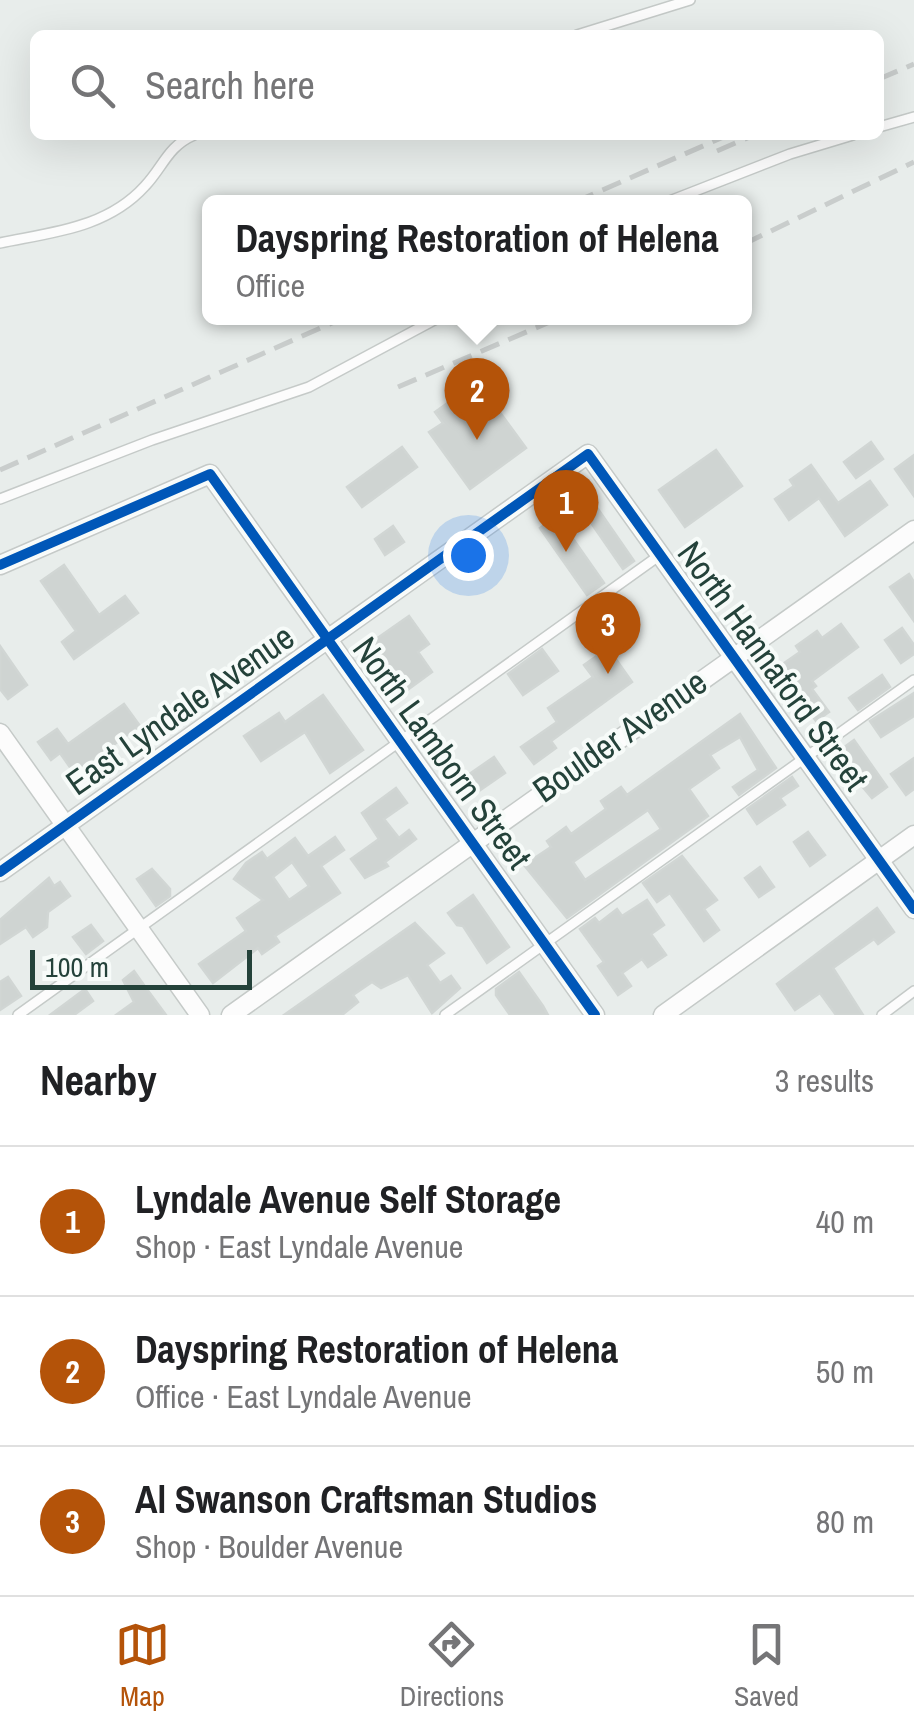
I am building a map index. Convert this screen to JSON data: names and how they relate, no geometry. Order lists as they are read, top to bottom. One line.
{"streets":{"street":["North Hannaford Street","East Lyndale Avenue","Boulder Avenue","North Lamborn Street"]},"crossings":[["North Hannaford Street","East Lyndale Avenue"],["North Hannaford Street","Boulder Avenue"],["East Lyndale Avenue","North Lamborn Street"],["Boulder Avenue","North Lamborn Street"]],"scale_bar":"100 m","page":{"search":"Search here","popup":["Dayspring Restoration of Helena","Office"],"pins":["2","1","3"],"scale":"100 m","heading":["Nearby","3 results"],"list":[{"mark":"1","name":"Lyndale Avenue Self Storage","note":"Shop · East Lyndale Avenue","value":"40 m"},{"mark":"2","name":"Dayspring Restoration of Helena","note":"Office · East Lyndale Avenue","value":"50 m"},{"mark":"3","name":"Al Swanson Craftsman Studios","note":"Shop · Boulder Avenue","value":"80 m"}],"nav":["Map","Directions","Saved"]}}
